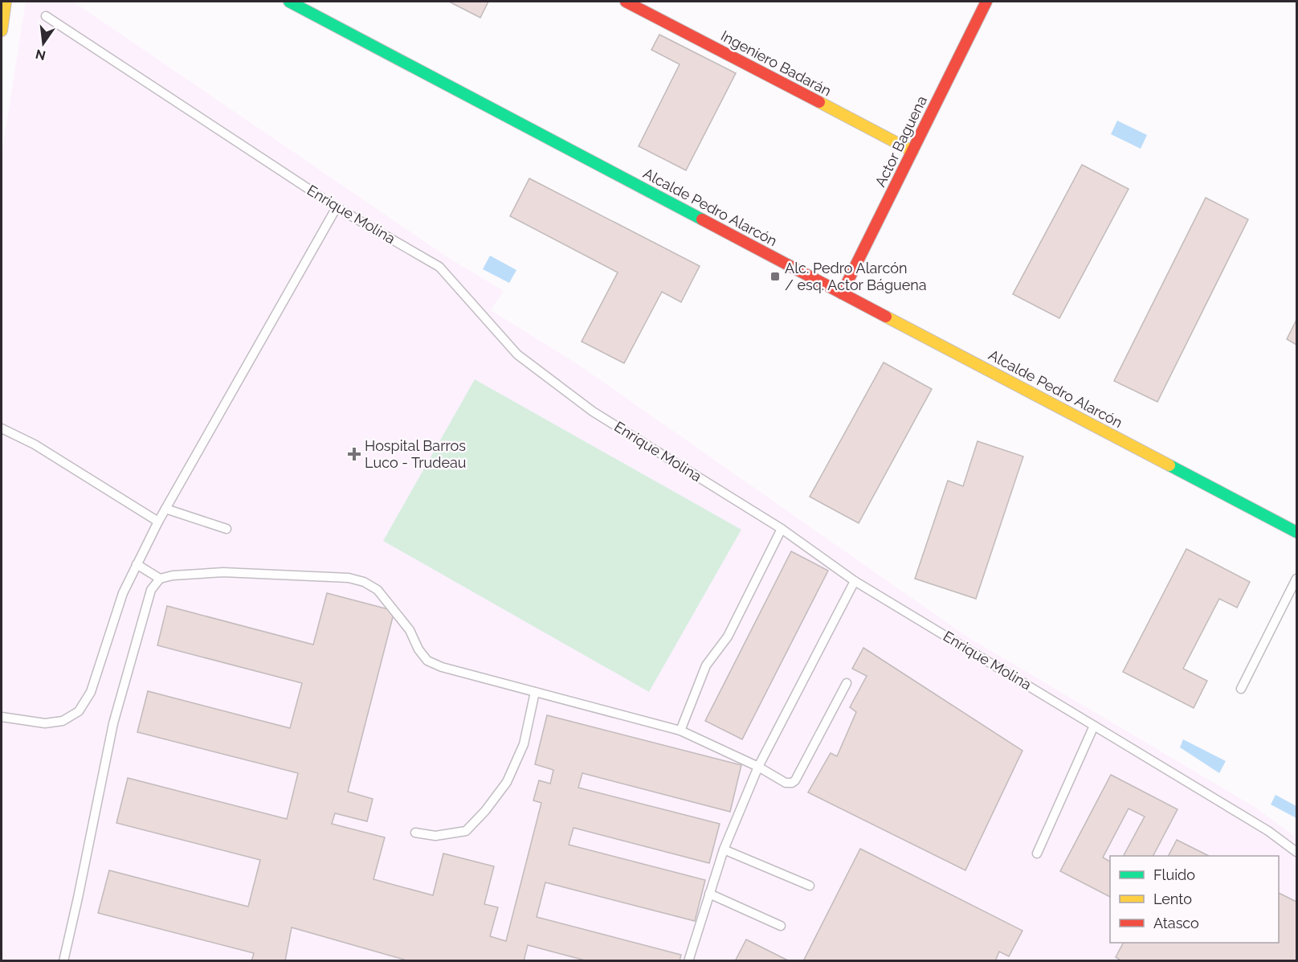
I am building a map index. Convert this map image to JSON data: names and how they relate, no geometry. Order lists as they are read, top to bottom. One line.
{"streets":{"street":["Ingeniero Badarán","Actor Baguena","Alcalde Pedro Alarcón"],"lane":["Enrique Molina"]},"crossings":[["Ingeniero Badarán","Actor Baguena"],["Actor Baguena","Alcalde Pedro Alarcón"]],"places":{"transit":["Alc. Pedro Alarcón / esq. Actor Báguena"],"health":["Hospital Barros Luco - Trudeau"]},"legend":["Fluido","Lento","Atasco"],"north":"bottom"}
